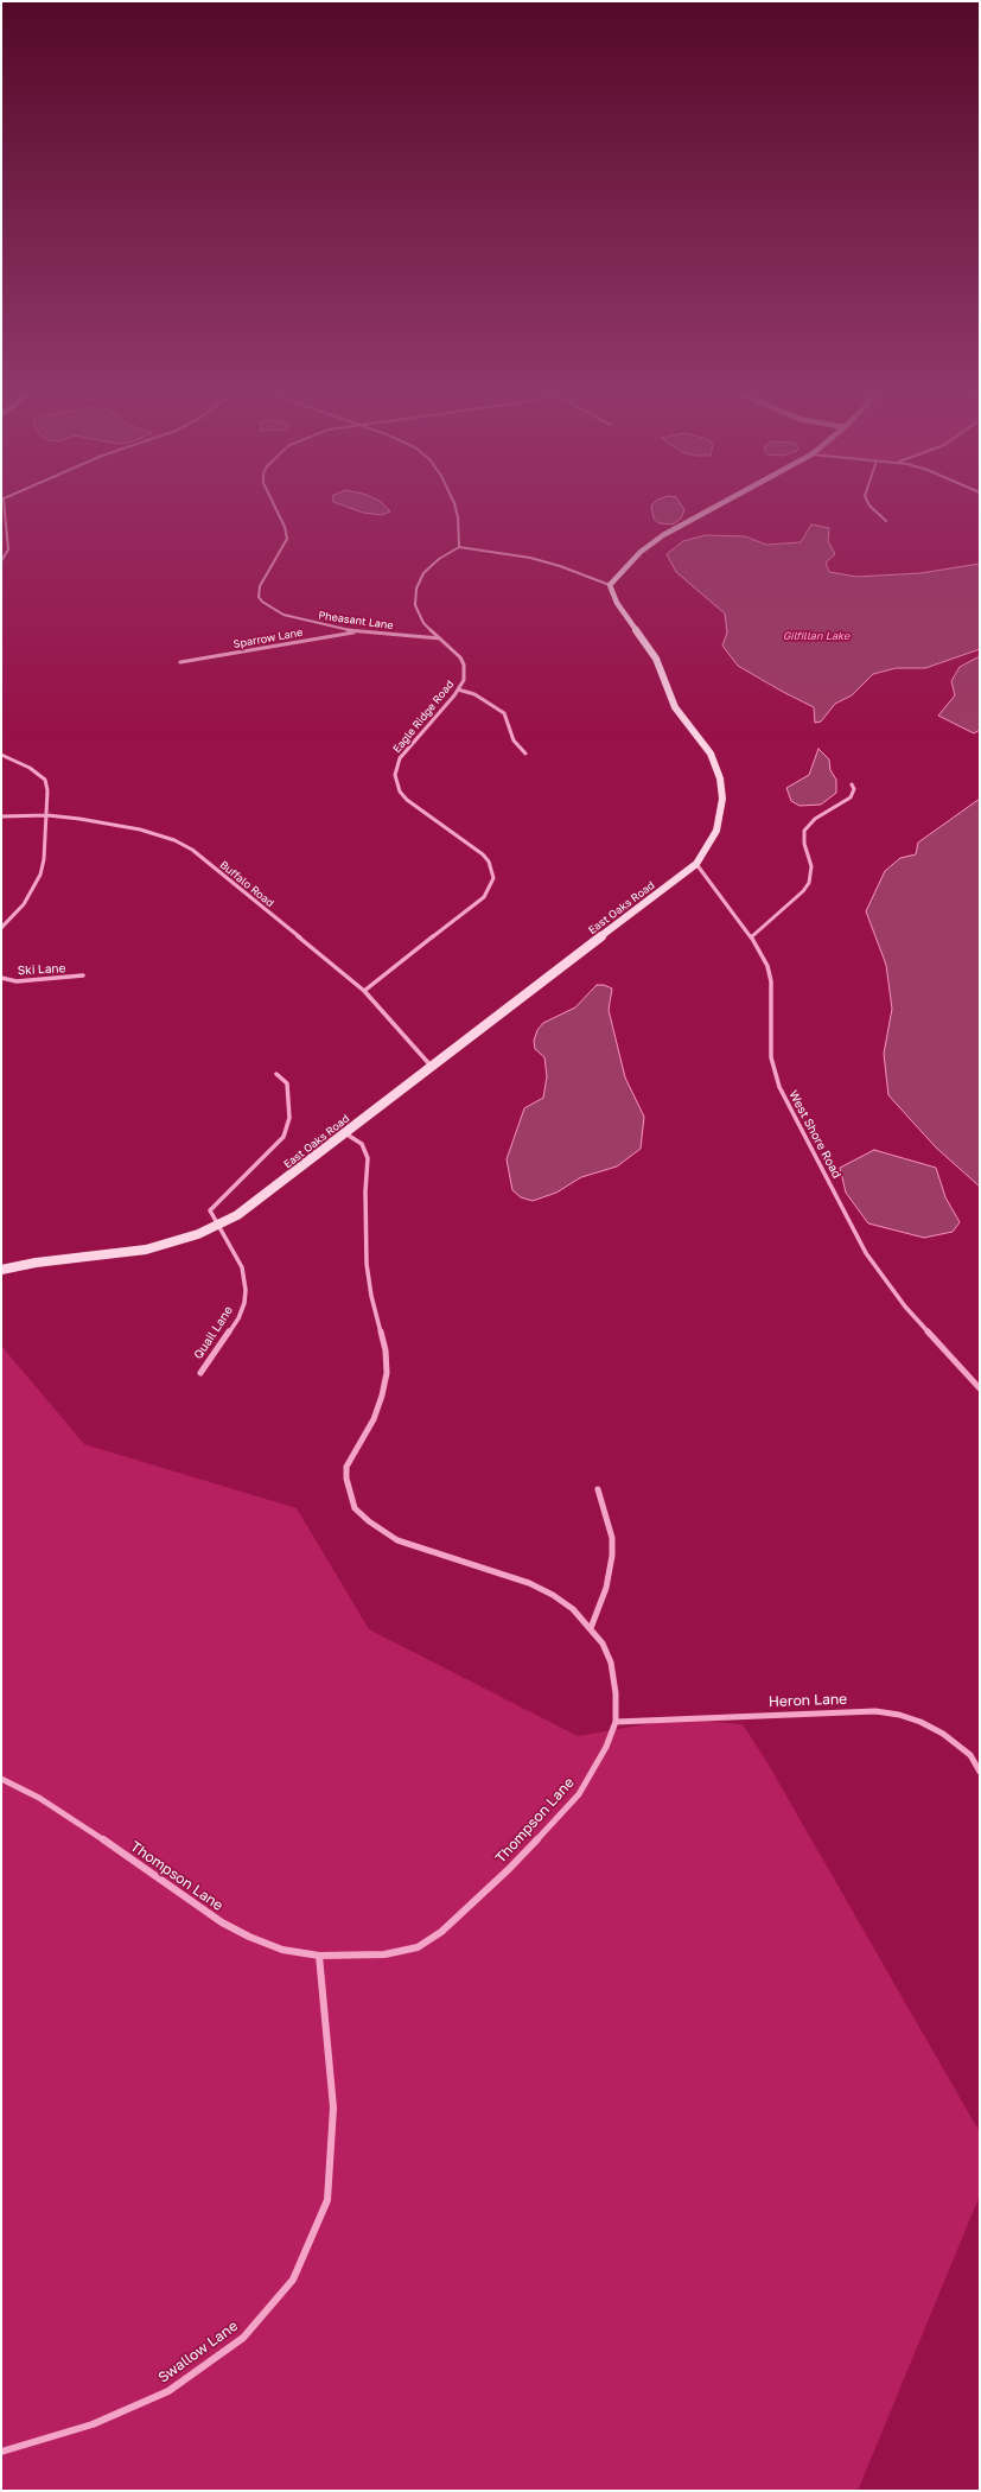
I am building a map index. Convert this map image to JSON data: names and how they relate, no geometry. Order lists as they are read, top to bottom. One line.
{"streets":{"street":["Pheasant Lane","Sparrow Lane","Eagle Ridge Road","Buffalo Road","East Oaks Road","Ski Lane","West Shore Road","Quail Lane","Heron Lane","Thompson Lane","Swallow Lane"]},"crossings":[["Pheasant Lane","Sparrow Lane"],["Pheasant Lane","Eagle Ridge Road"],["Eagle Ridge Road","Buffalo Road"],["Buffalo Road","East Oaks Road"],["East Oaks Road","West Shore Road"],["East Oaks Road","Quail Lane"],["East Oaks Road","Thompson Lane"],["Heron Lane","Thompson Lane"],["Thompson Lane","Swallow Lane"]],"water":["Gilfillan Lake"]}
